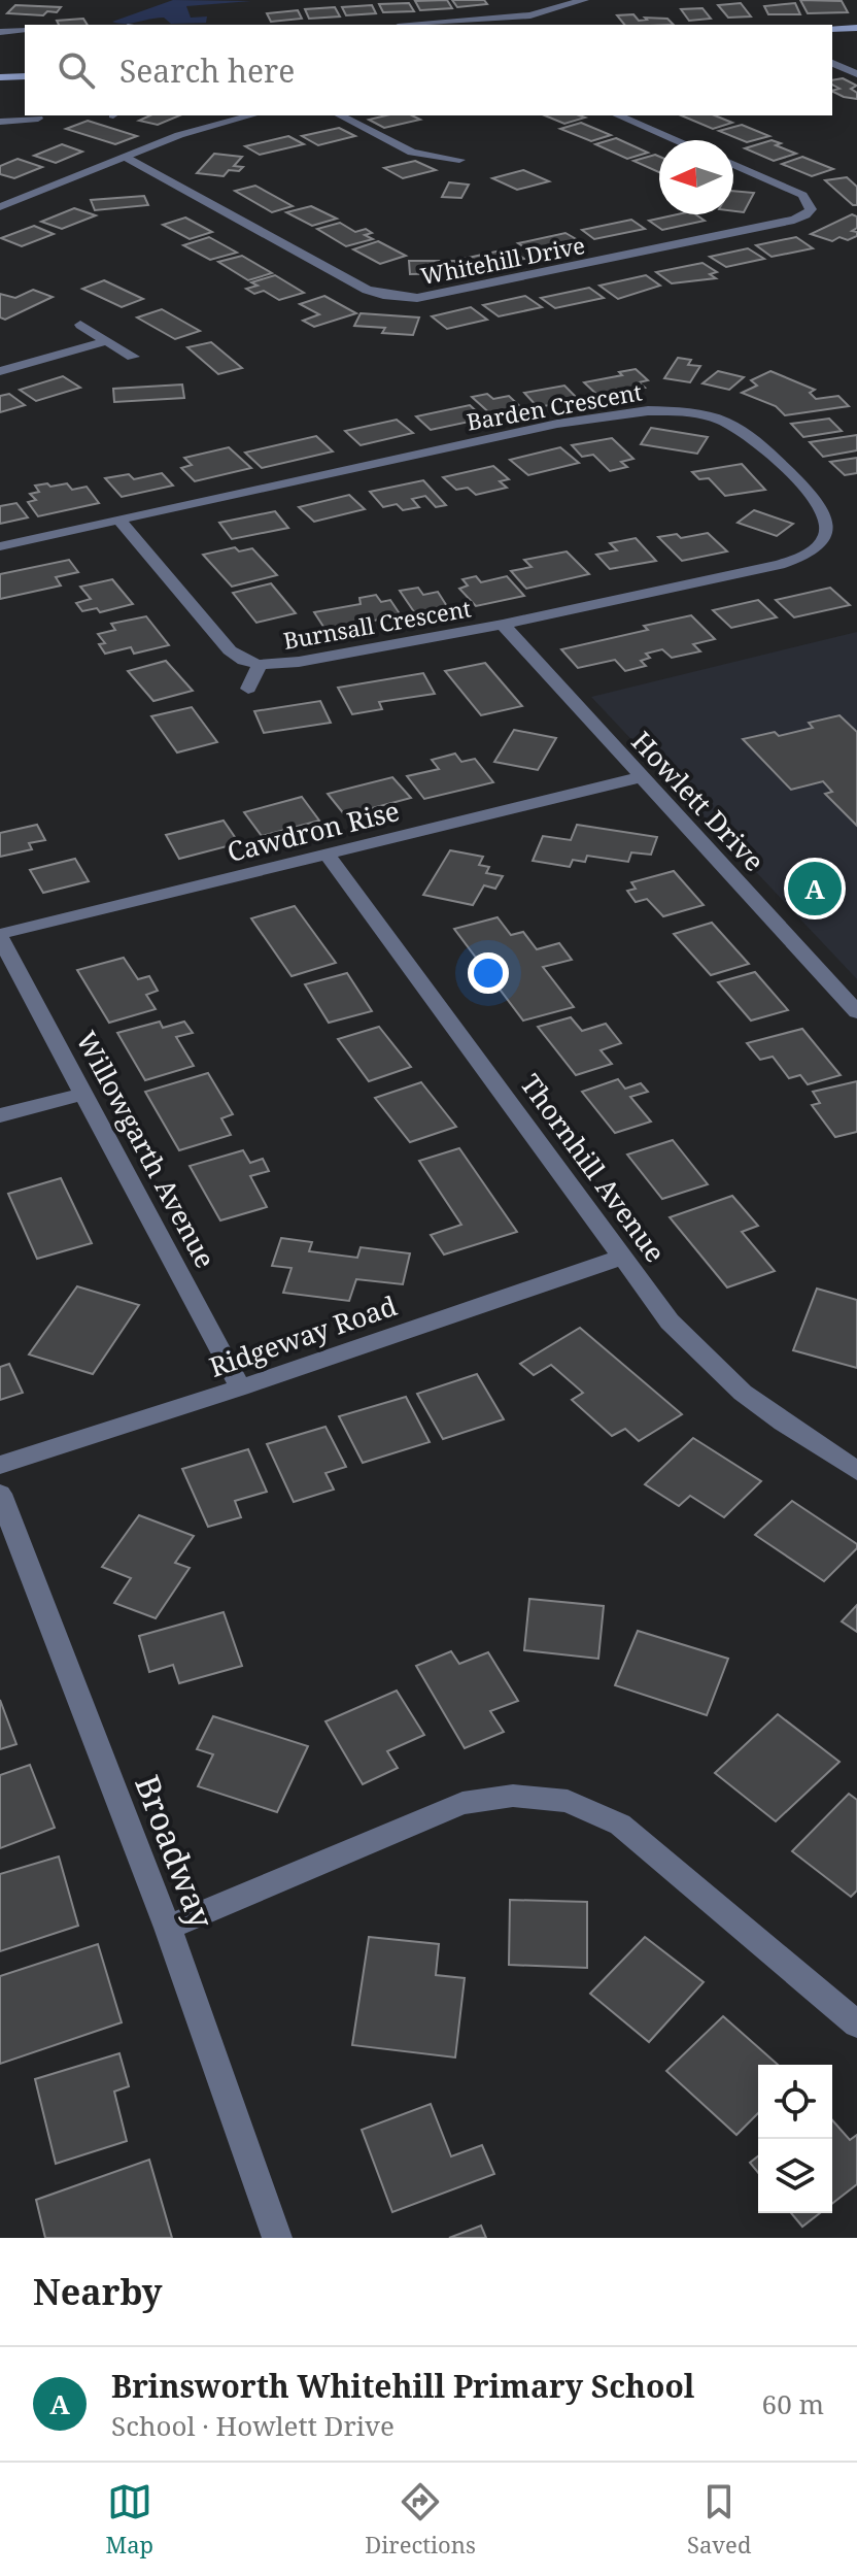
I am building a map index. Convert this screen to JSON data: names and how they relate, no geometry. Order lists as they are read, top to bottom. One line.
{"streets":{"street":["Whitehill Drive","Barden Crescent","Burnsall Crescent","Howlett Drive","Cawdron Rise","Willowgarth Avenue","Thornhill Avenue","Ridgeway Road","Broadway"]},"crossings":[["Barden Crescent","Burnsall Crescent"],["Barden Crescent","Howlett Drive"],["Burnsall Crescent","Howlett Drive"],["Howlett Drive","Cawdron Rise"],["Cawdron Rise","Willowgarth Avenue"],["Cawdron Rise","Thornhill Avenue"],["Willowgarth Avenue","Ridgeway Road"],["Thornhill Avenue","Ridgeway Road"]],"north":"left","page":{"search":"Search here","pins":"A","heading":"Nearby","list":[{"mark":"A","name":"Brinsworth Whitehill Primary School","note":"School · Howlett Drive","value":"60 m"}],"nav":["Map","Directions","Saved"]}}
